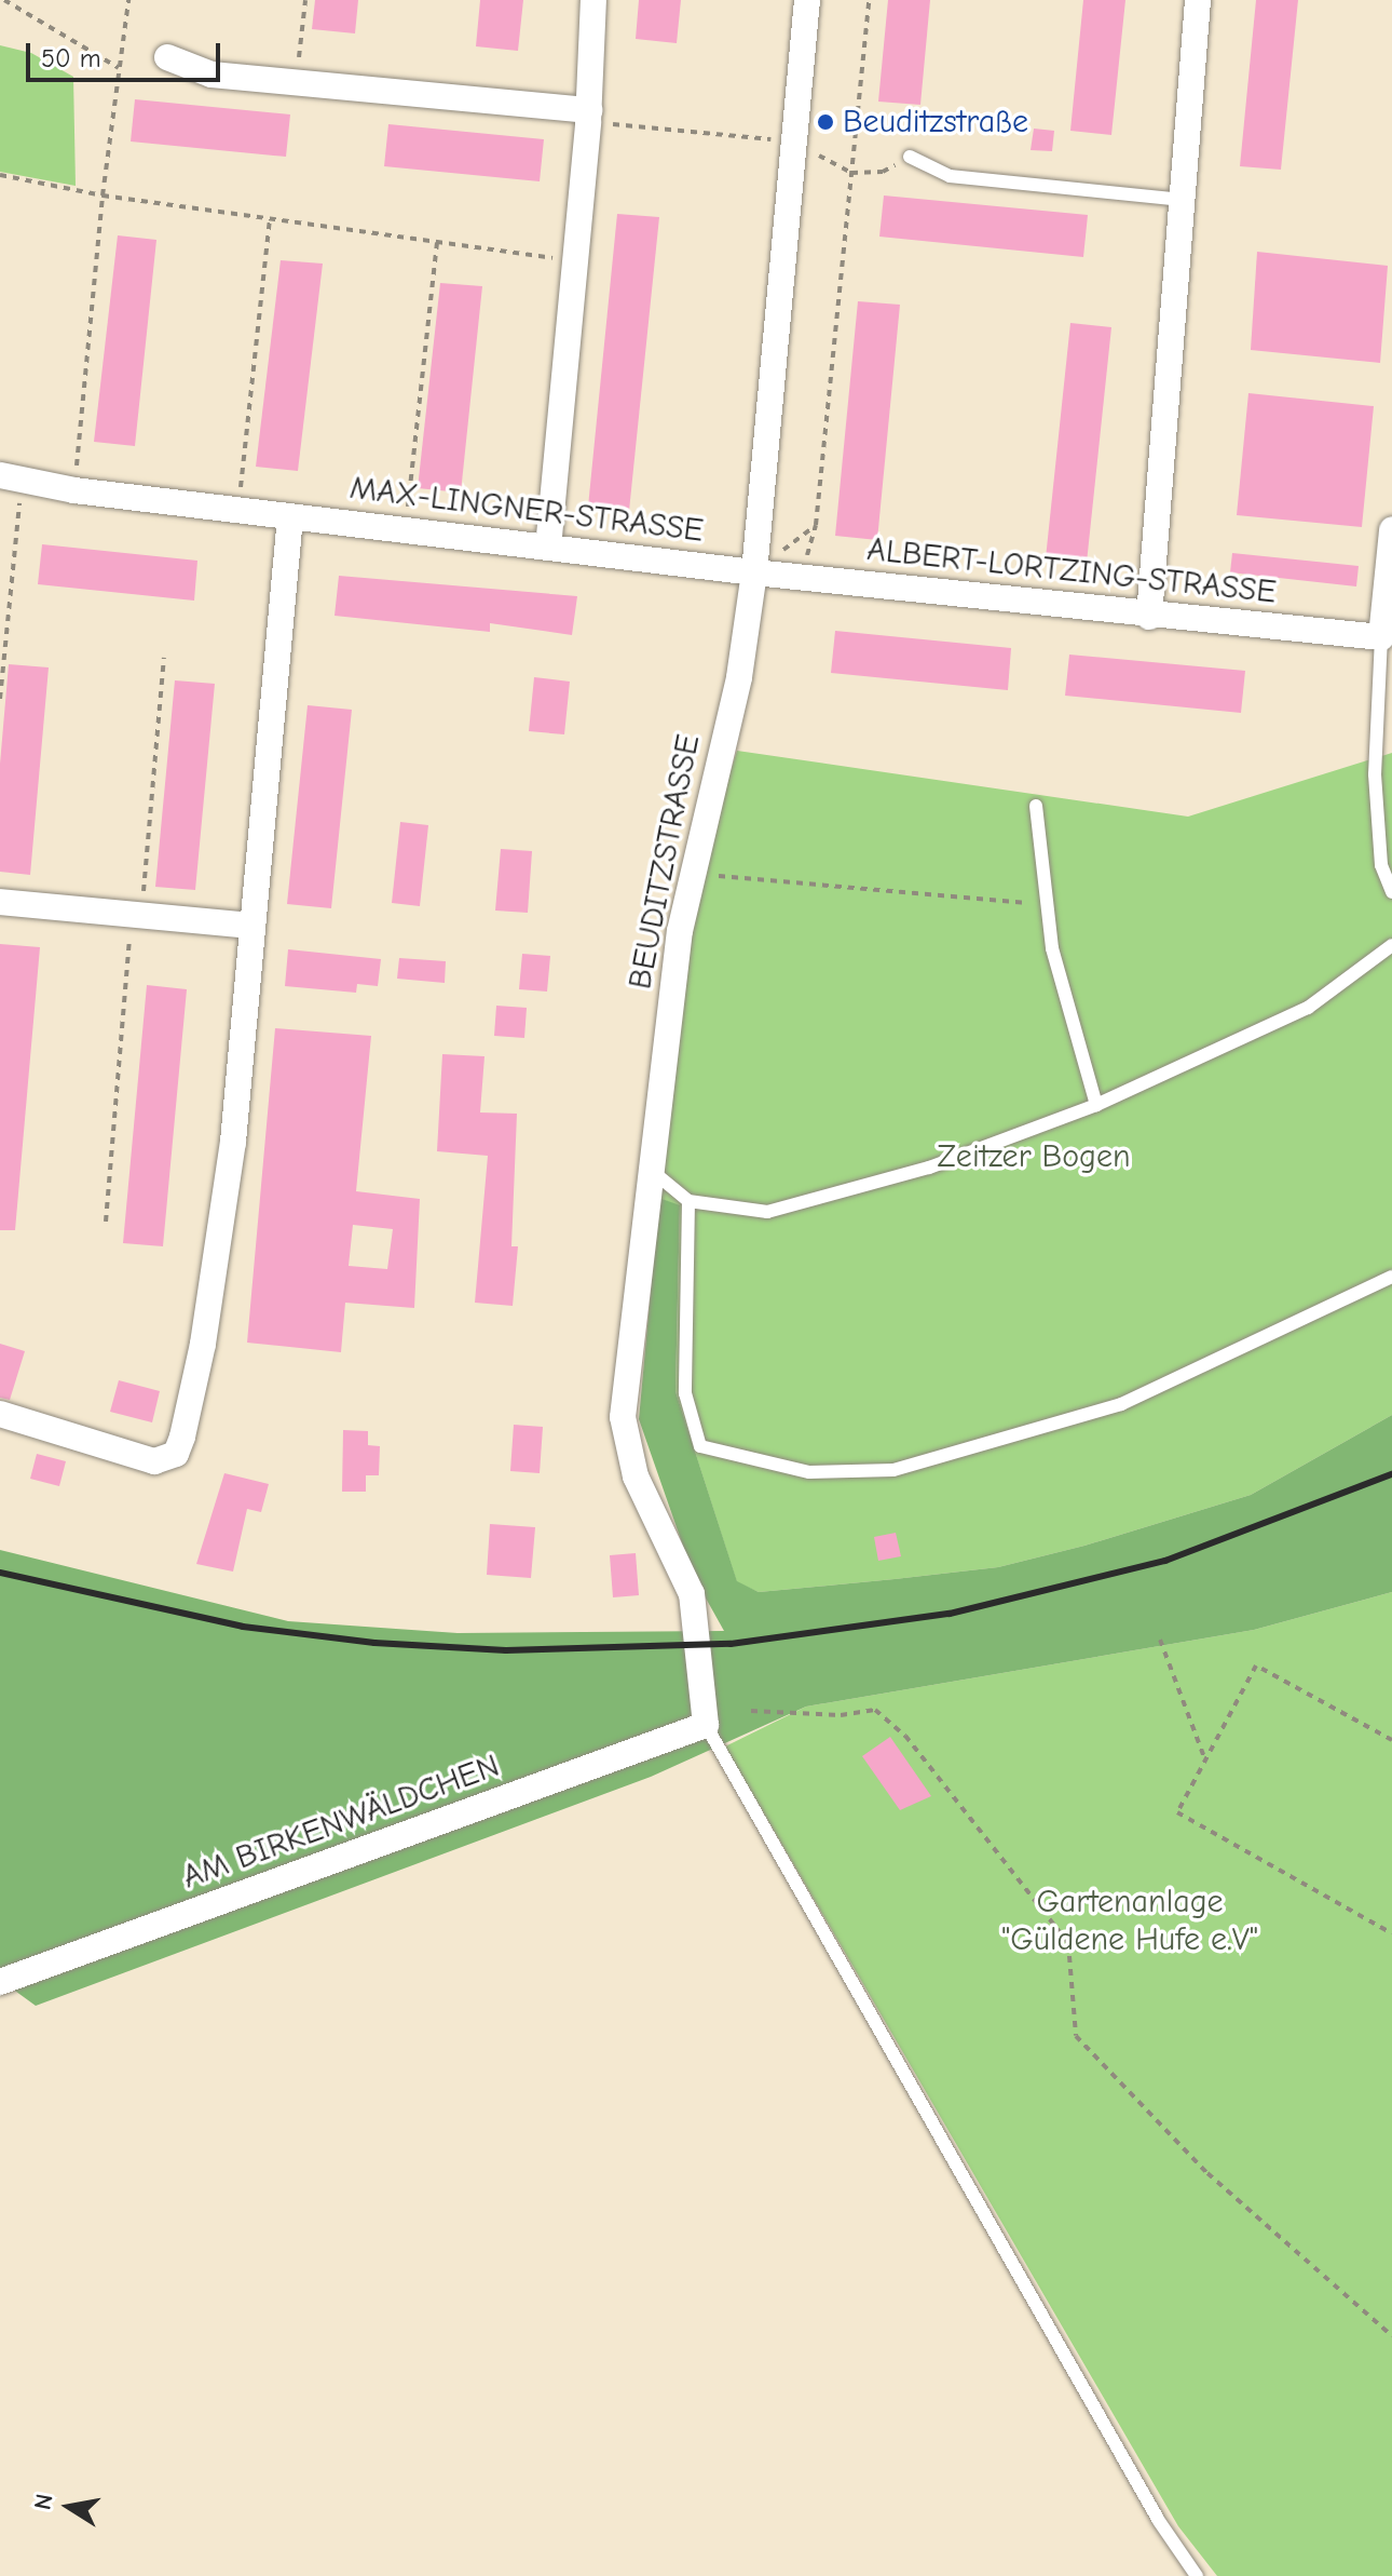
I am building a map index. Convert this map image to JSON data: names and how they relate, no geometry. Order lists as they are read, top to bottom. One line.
{"streets":{"street":["MAX-LINGNER-STRASSE","ALBERT-LORTZING-STRASSE","BEUDITZSTRASSE","AM BIRKENWÄLDCHEN"]},"crossings":[["MAX-LINGNER-STRASSE","ALBERT-LORTZING-STRASSE"],["MAX-LINGNER-STRASSE","BEUDITZSTRASSE"],["ALBERT-LORTZING-STRASSE","BEUDITZSTRASSE"],["BEUDITZSTRASSE","AM BIRKENWÄLDCHEN"]],"parks":["Zeitzer Bogen","Gartenanlage \"Güldene Hufe e.V\""],"places":["Beuditzstraße"],"scale_bar":"50 m","north":"left"}
